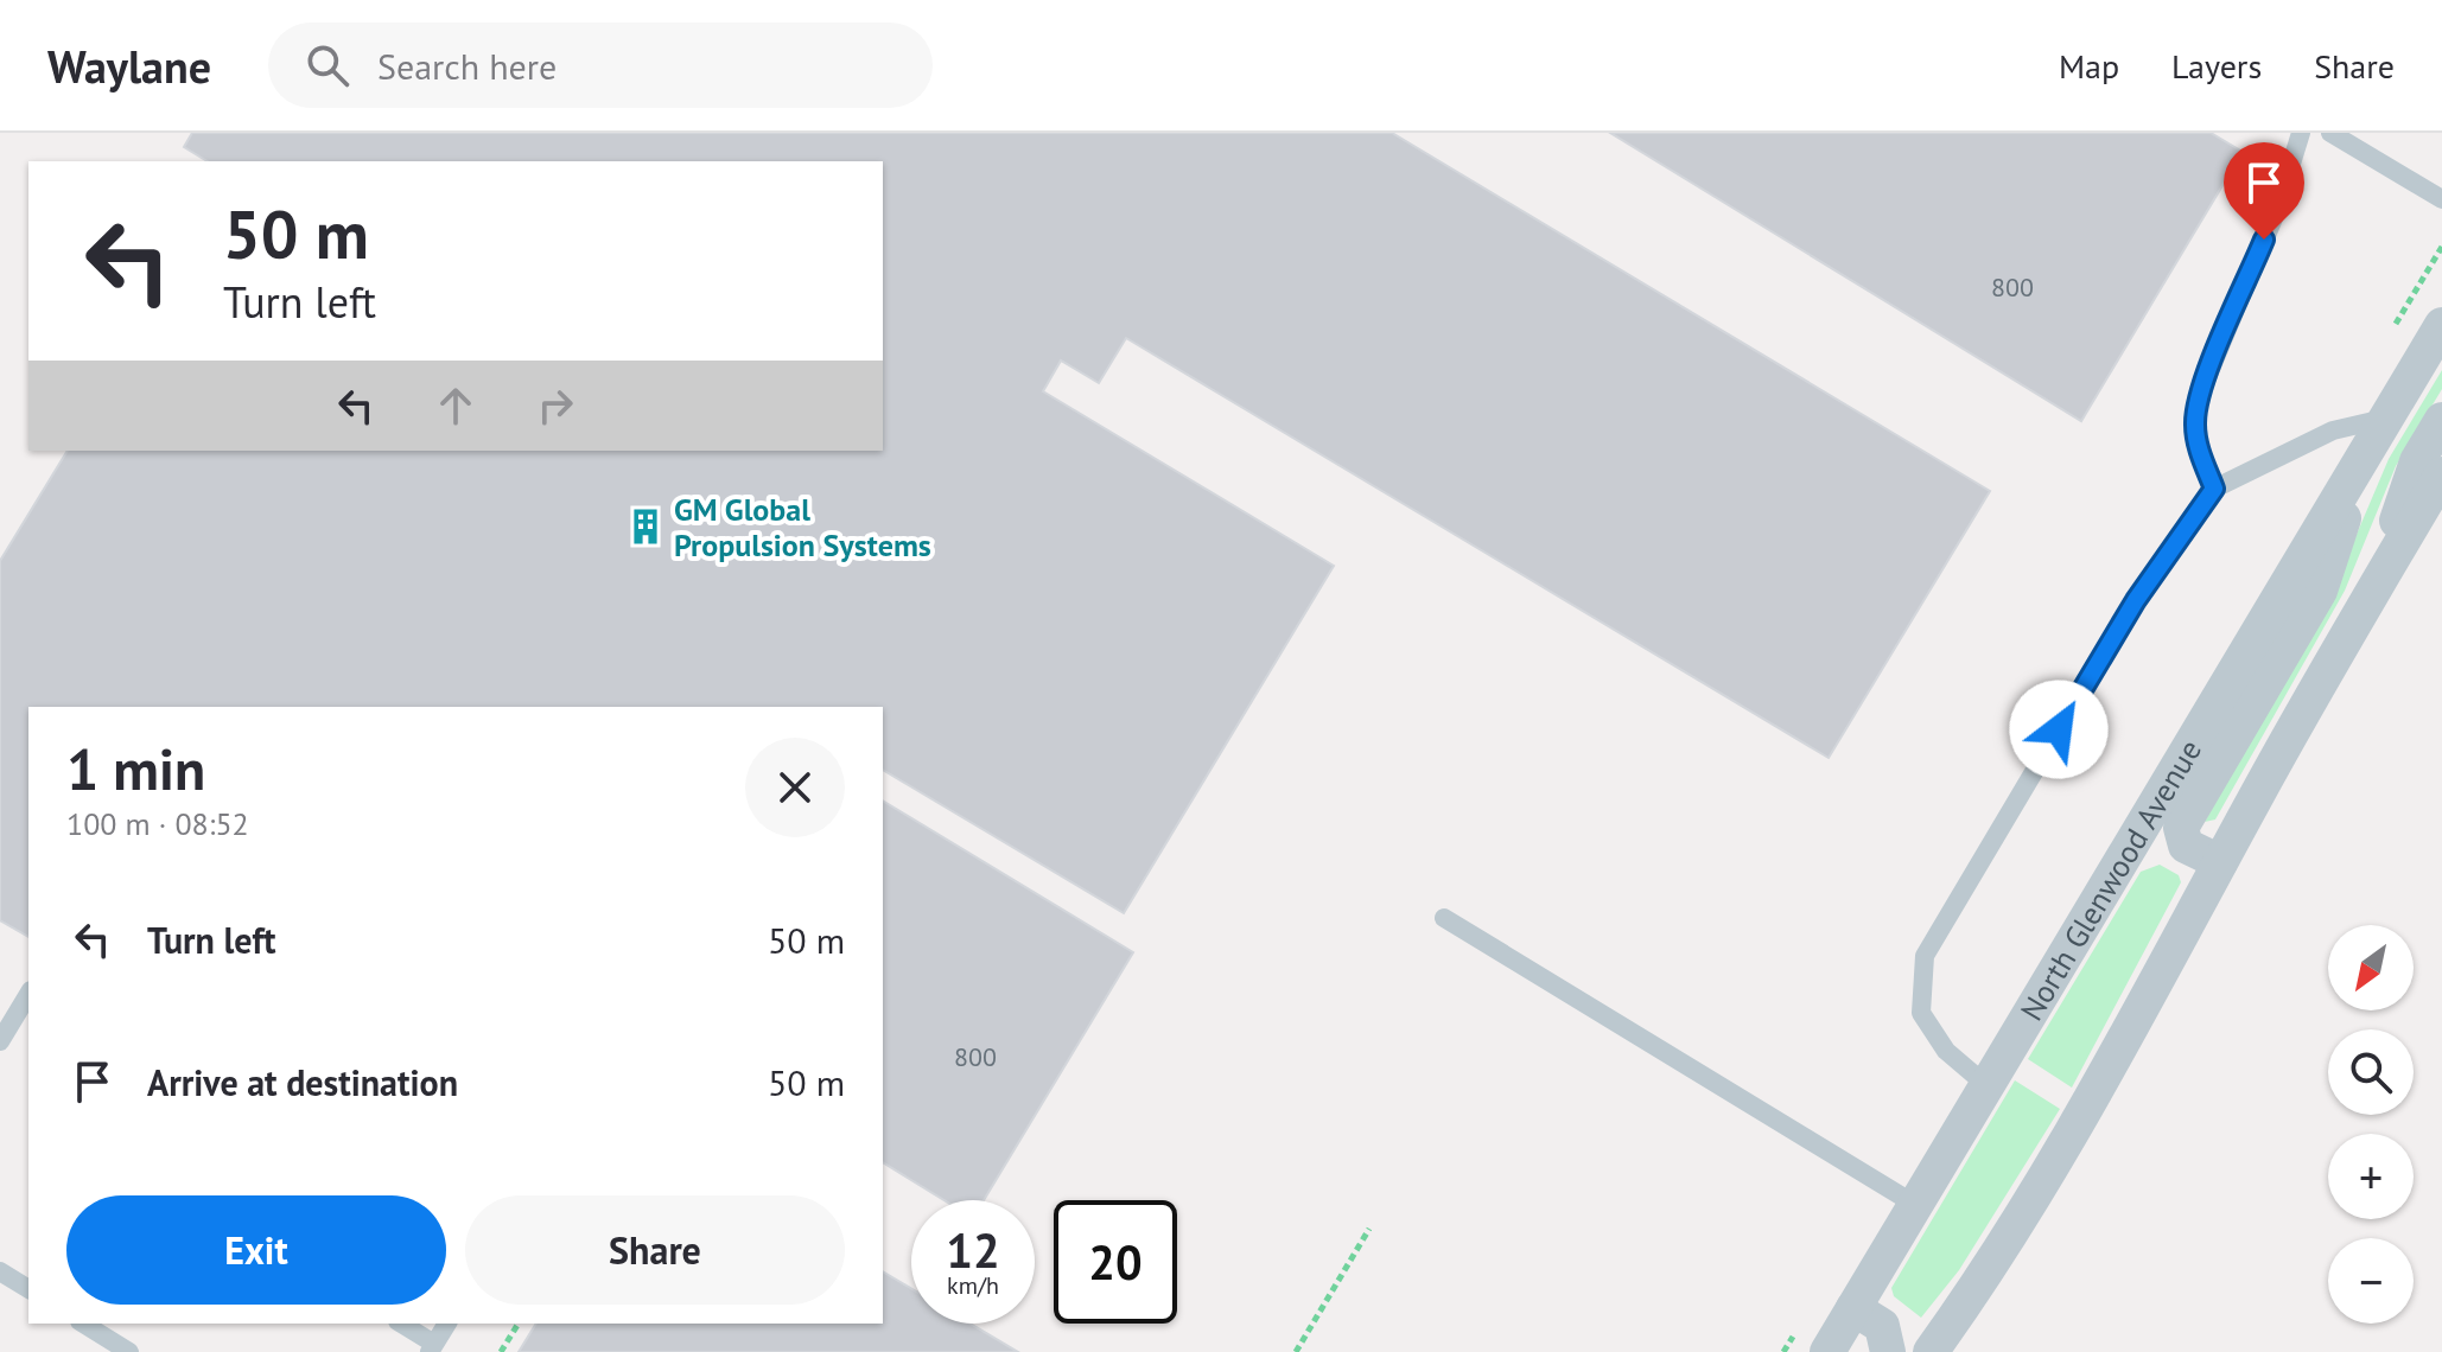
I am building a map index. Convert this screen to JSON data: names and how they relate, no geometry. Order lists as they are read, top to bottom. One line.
{"streets":{"street":["North Glenwood Avenue"]},"places":{"building":["GM Global Propulsion Systems"]},"house_numbers":["800","800"],"north":"bottom left","page":{"header":"Waylane","search":"Search here","nav":["Map","Layers","Share"],"turn":["50 m","Turn left"],"heading":["1 min","100 m · 08:52"],"list":[{"name":"Turn left","value":"50 m"},{"name":"Arrive at destination","value":"50 m"}],"map_buttons":["+","−"],"buttons":["Exit","Share"],"speed":"12 km/h","limit":"20"}}
